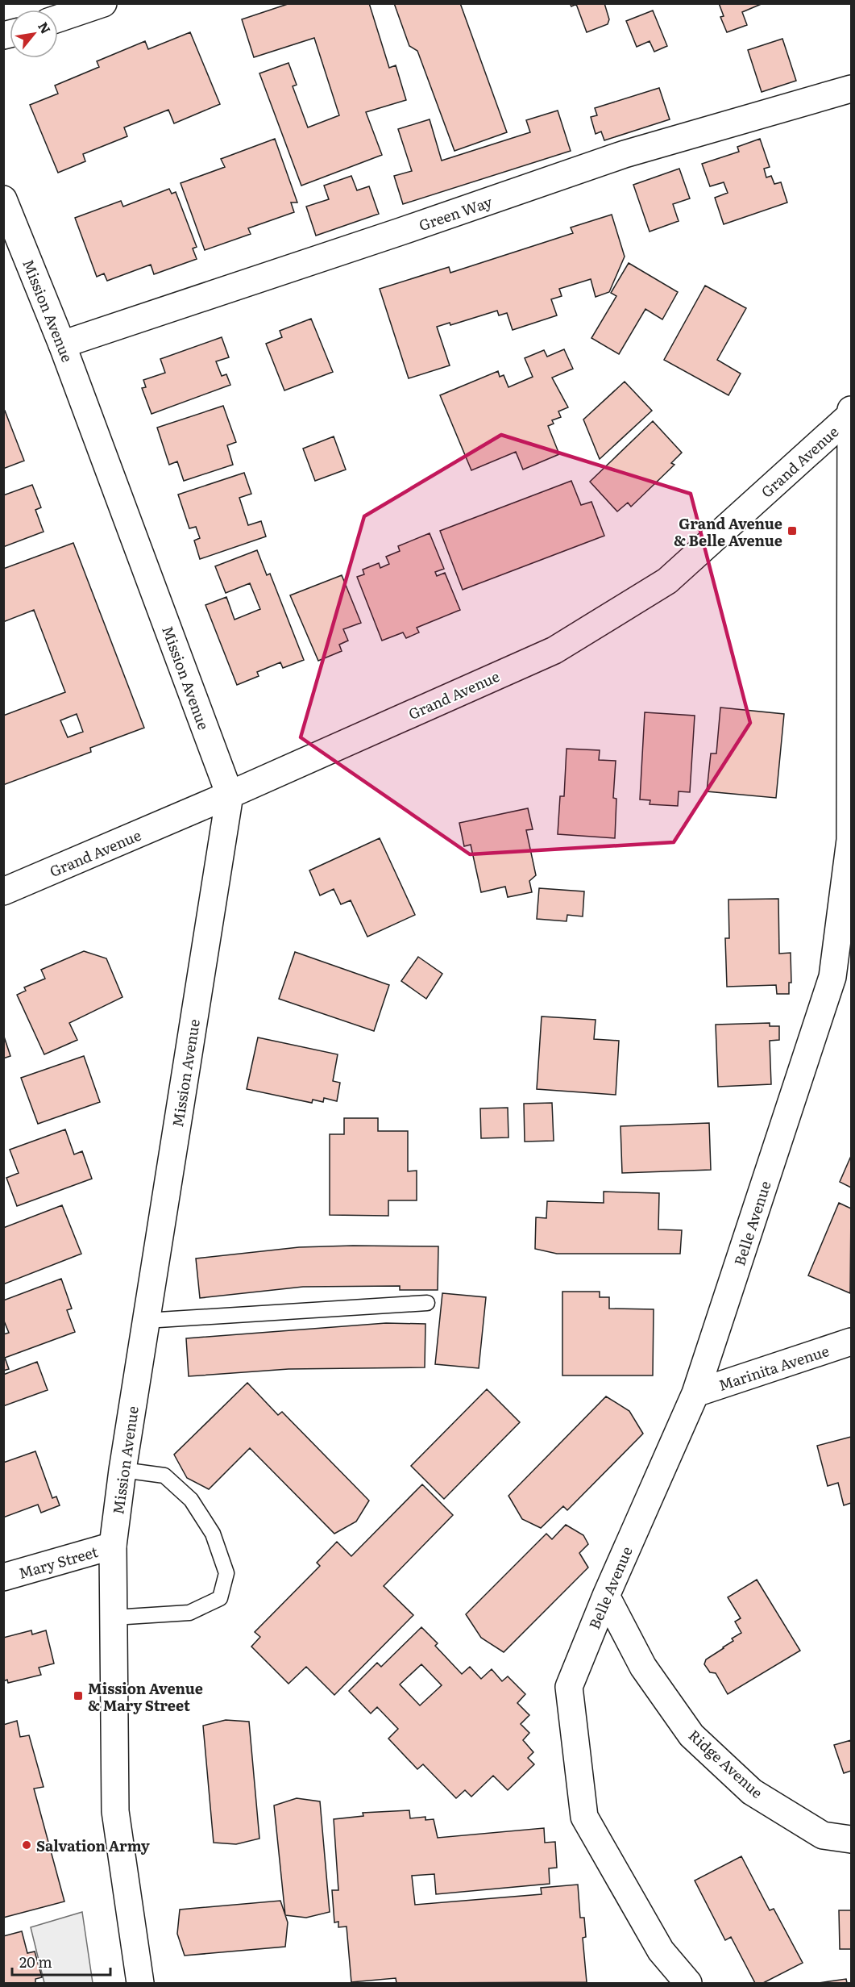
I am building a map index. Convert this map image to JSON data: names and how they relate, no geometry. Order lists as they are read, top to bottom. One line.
{"streets":{"street":["Green Way","Mission Avenue","Grand Avenue","Belle Avenue","Marinita Avenue","Mary Street","Ridge Avenue"]},"crossings":[["Green Way","Mission Avenue"],["Mission Avenue","Grand Avenue"],["Mission Avenue","Mary Street"],["Grand Avenue","Belle Avenue"],["Belle Avenue","Marinita Avenue"],["Belle Avenue","Ridge Avenue"]],"places":{"transit":["Grand Avenue & Belle Avenue","Mission Avenue & Mary Street"],"other":["Salvation Army"]},"scale_bar":"20 m","north":"top right"}
